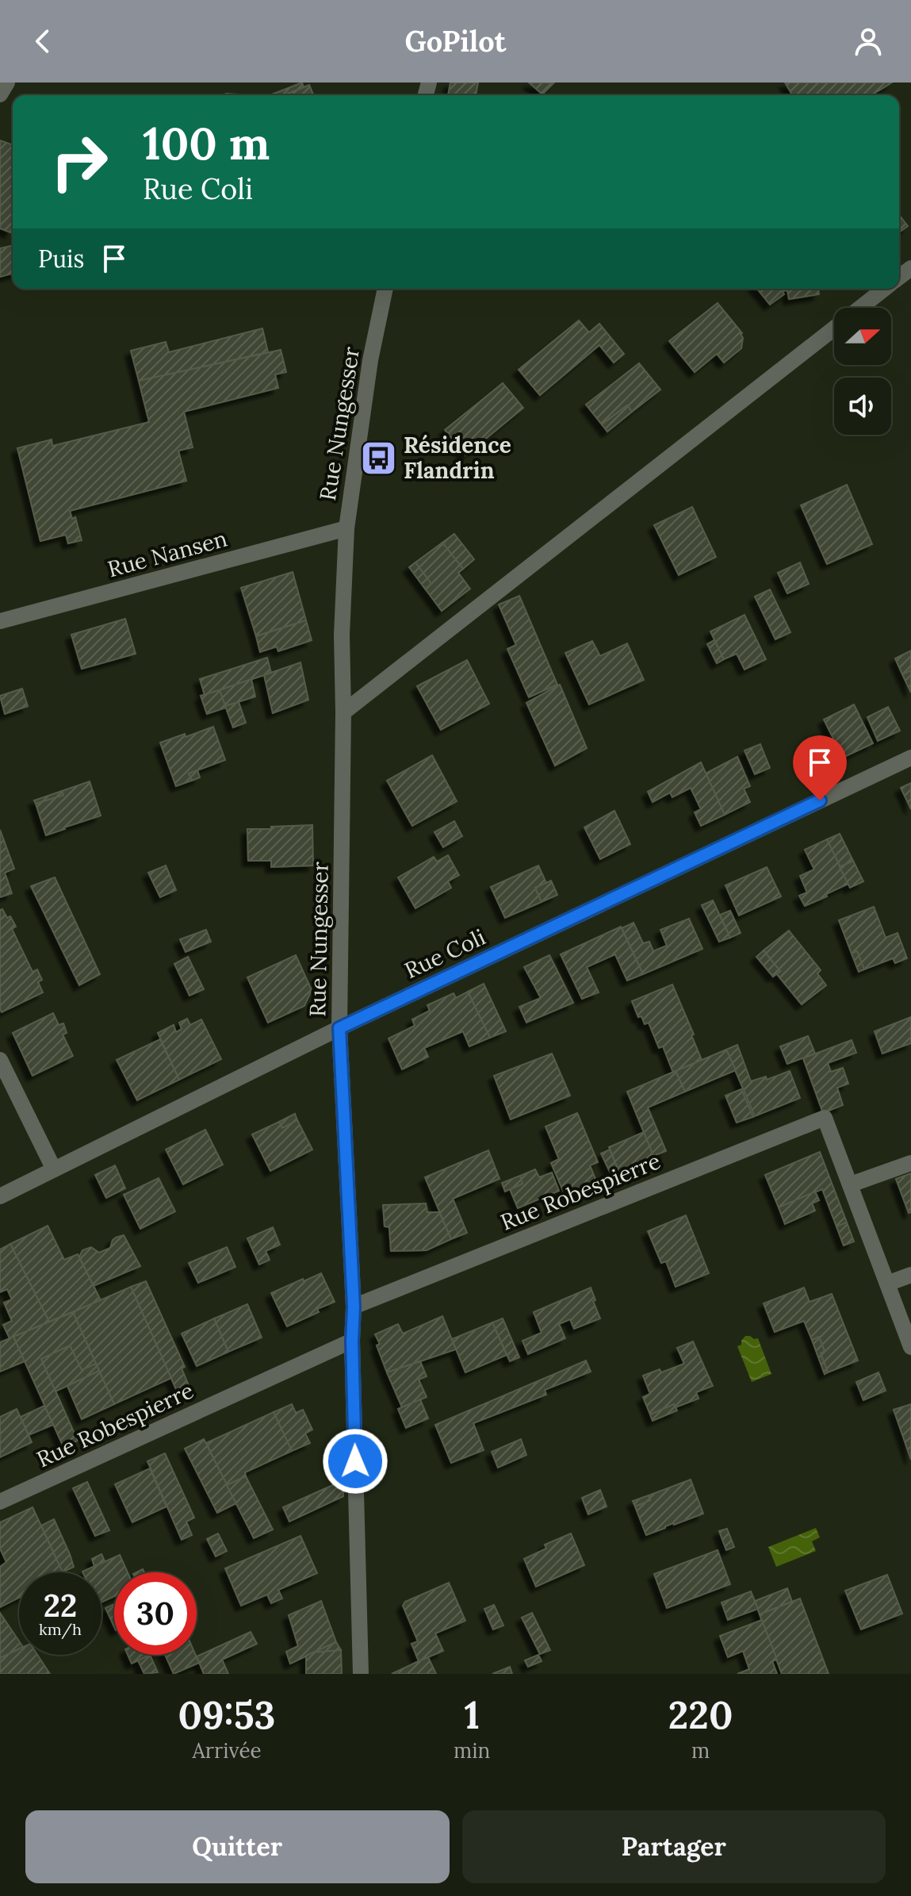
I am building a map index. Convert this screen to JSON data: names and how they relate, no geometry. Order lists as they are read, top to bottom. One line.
{"streets":{"street":["Rue Nungesser","Rue Nansen","Rue Coli","Rue Robespierre"]},"crossings":[["Rue Nungesser","Rue Nansen"],["Rue Nungesser","Rue Coli"],["Rue Nungesser","Rue Robespierre"]],"places":{"bus stop":["Résidence Flandrin"]},"north":"right","page":{"header":"GoPilot","turn":["100 m","Rue Coli"],"then":"Puis","speed":"22 km/h","limit":"30","eta":["09:53","Arrivée","1","min","220","m"],"buttons":["Quitter","Partager"]}}
